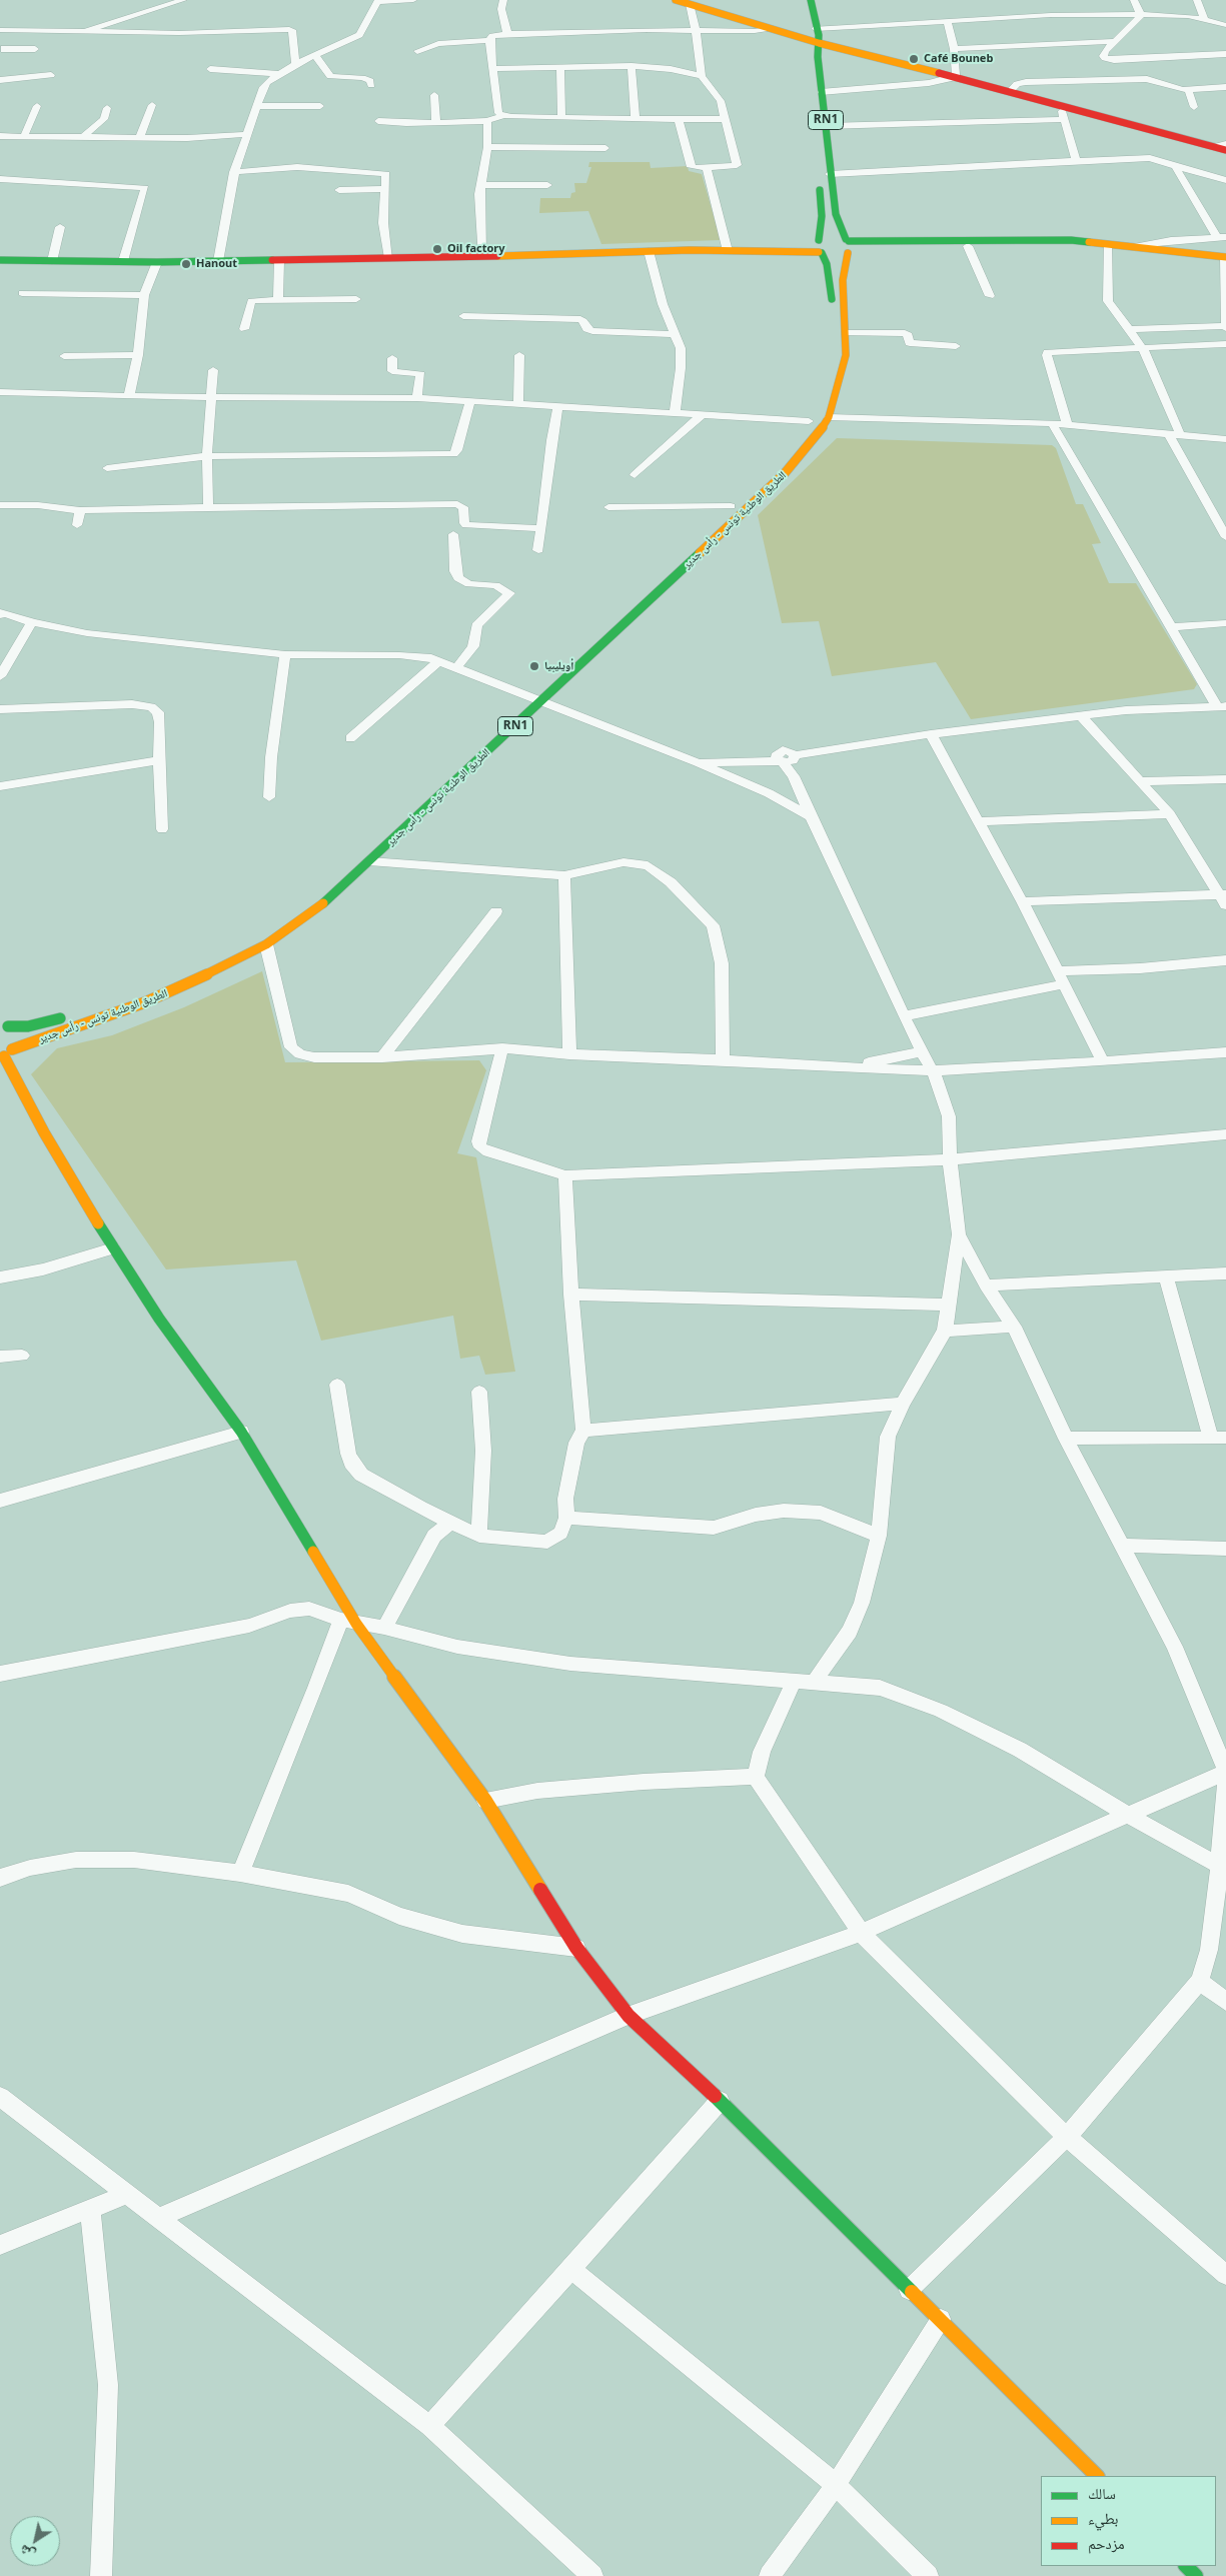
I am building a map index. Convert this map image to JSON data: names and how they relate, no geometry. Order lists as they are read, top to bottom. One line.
{"streets":{"main road":["RN1","الطريق الوطنية تونس - رأس جدير"]},"places":["Café Bouneb","Oil factory","Hanout","أويليبيا"],"legend":["سالك","بطيء","مزدحم"],"north":"bottom left"}
